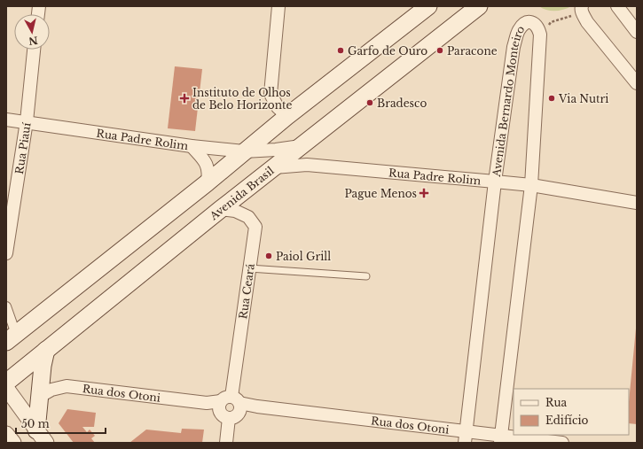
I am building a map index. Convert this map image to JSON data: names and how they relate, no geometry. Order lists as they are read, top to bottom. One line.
{"streets":{"main road":["Avenida Brasil"],"street":["Avenida Bernardo Monteiro","Rua Padre Rolim","Rua Piauí","Rua Ceará","Rua dos Otoni"]},"crossings":[["Avenida Bernardo Monteiro","Rua Padre Rolim"],["Avenida Bernardo Monteiro","Rua dos Otoni"],["Rua Padre Rolim","Rua Piauí"],["Rua Padre Rolim","Avenida Brasil"],["Avenida Brasil","Rua Ceará"],["Rua Ceará","Rua dos Otoni"]],"places":{"other":["Garfo de Ouro","Paracone","Via Nutri","Bradesco","Paiol Grill"],"health":["Instituto de Olhos de Belo Horizonte","Pague Menos"]},"legend":["Rua","Edifício"],"scale_bar":"50 m","north":"bottom"}
